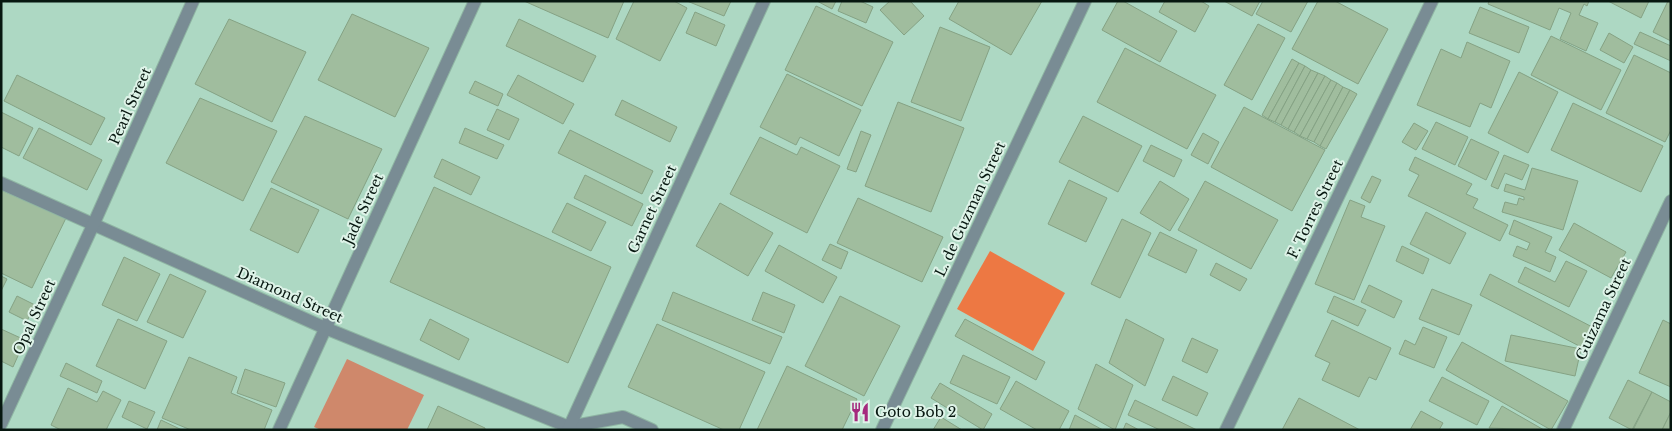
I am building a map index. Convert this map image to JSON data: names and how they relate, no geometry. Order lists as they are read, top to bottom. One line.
{"streets":{"street":["Pearl Street","Jade Street","Garnet Street","L. de Guzman Street","F. Torres Street","Diamond Street","Guizama Street","Opal Street"]},"crossings":[["Pearl Street","Diamond Street"],["Pearl Street","Opal Street"],["Jade Street","Diamond Street"],["Garnet Street","Diamond Street"],["Diamond Street","Opal Street"]],"places":{"restaurant":["Goto Bob 2"]}}
